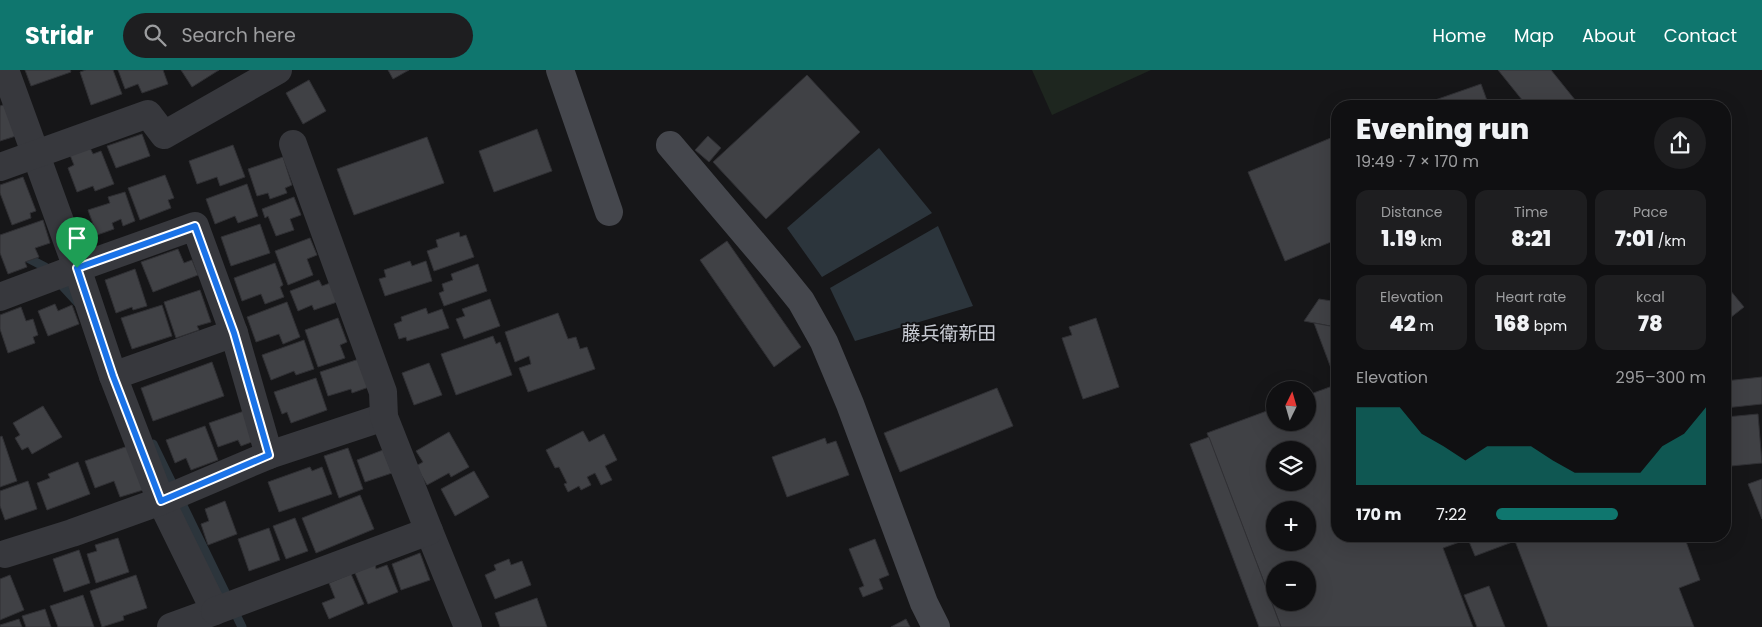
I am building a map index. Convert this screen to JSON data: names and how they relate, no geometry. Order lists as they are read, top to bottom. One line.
{"districts":["藤兵衛新田"],"north":"top","page":{"header":"Stridr","search":"Search here","nav":["Home","Map","About","Contact"],"heading":["Evening run","19:49 · 7 × 170 m"],"stats":[["Distance","1.19 km"],["Time","8:21"],["Pace","7:01 /km"],["Elevation","42 m"],["Heart rate","168 bpm"],["kcal","78"]],"chart":["Elevation","295–300 m"],"map_buttons":["+","−"],"list":[{"name":"170 m","note":"7:22"}]}}
